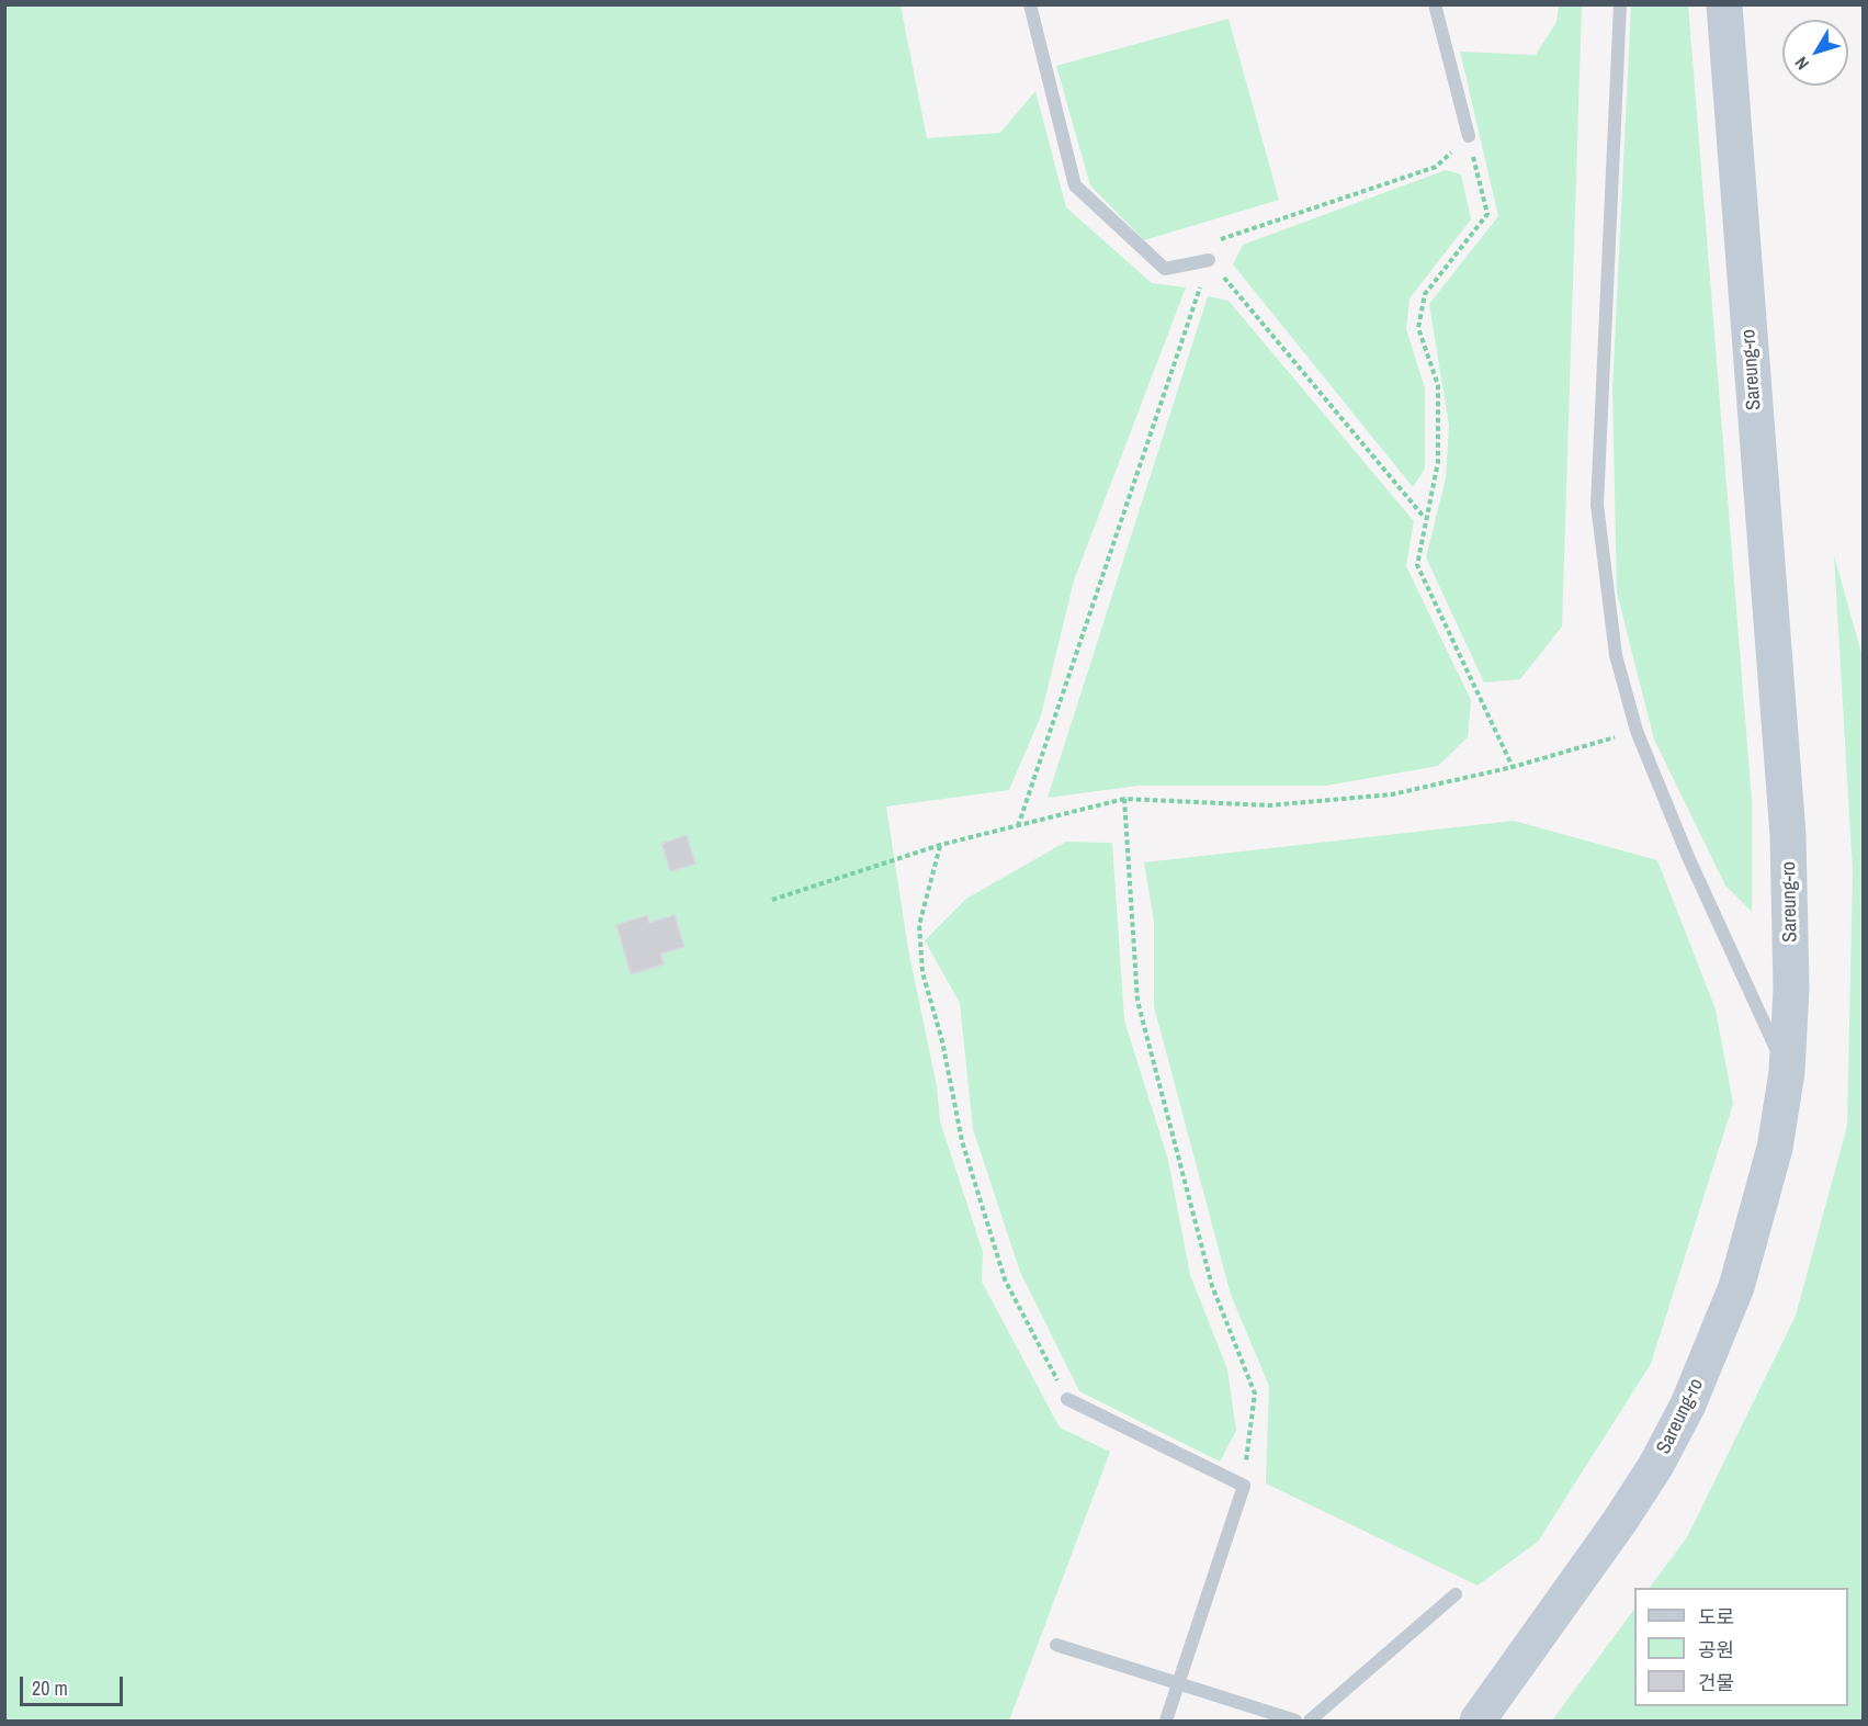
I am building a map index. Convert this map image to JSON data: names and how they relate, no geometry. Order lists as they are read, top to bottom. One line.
{"streets":{"street":["Sareung-ro"]},"legend":["도로","공원","건물"],"scale_bar":"20 m","north":"bottom left"}
